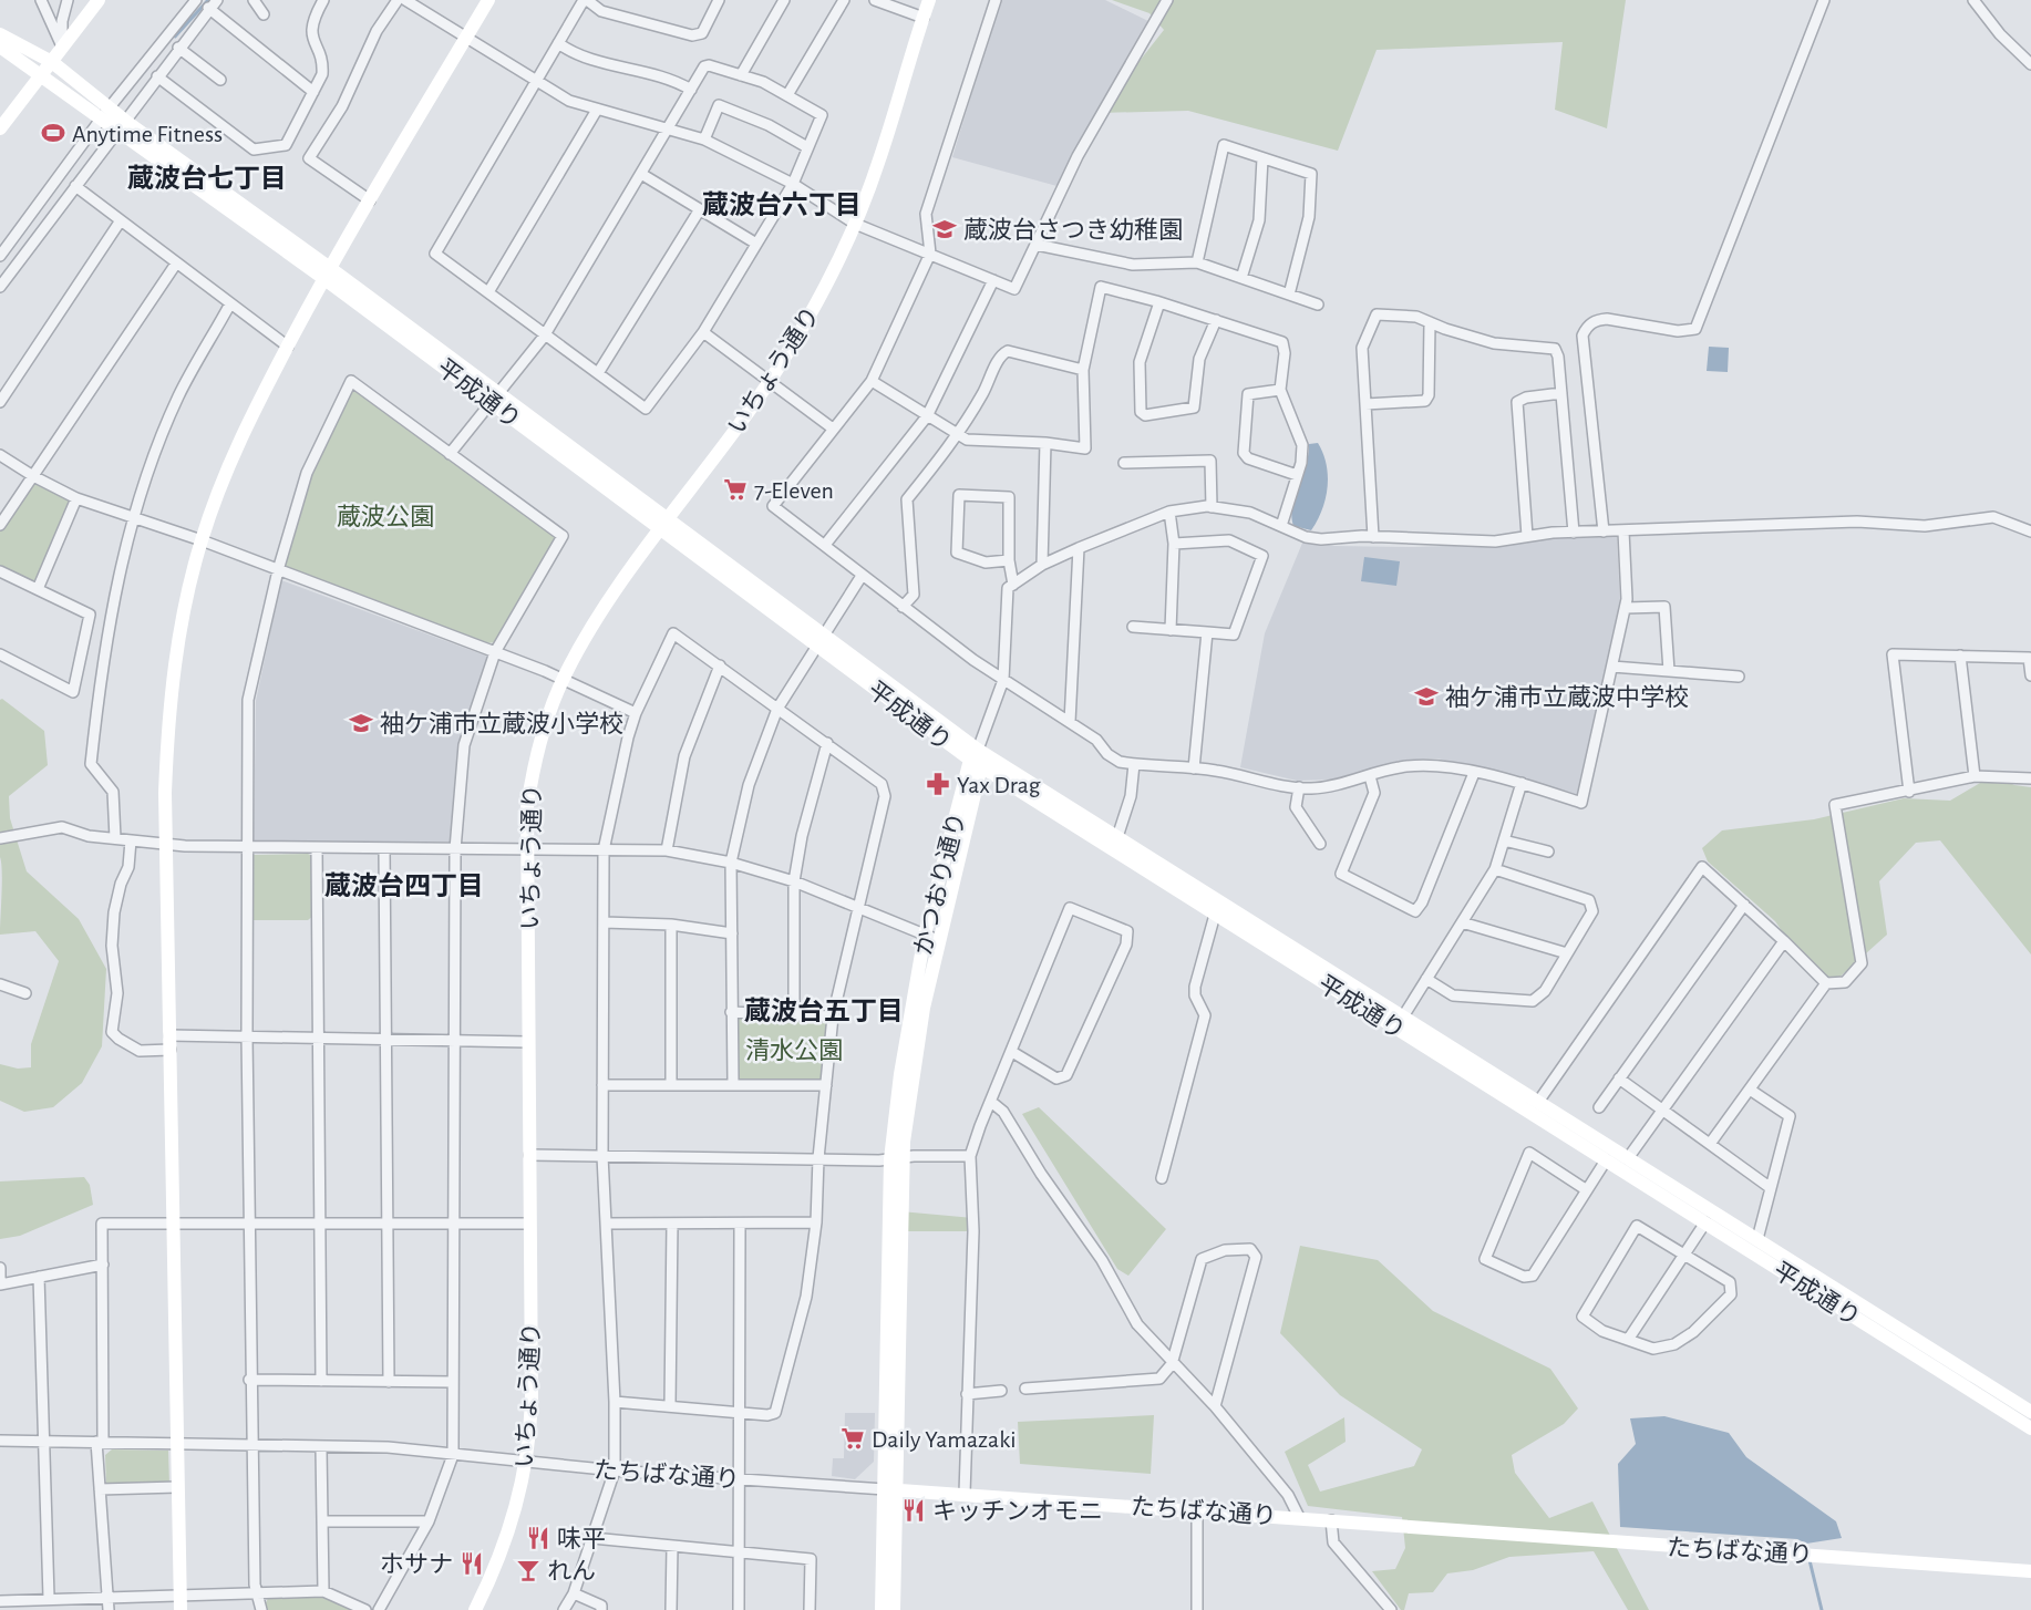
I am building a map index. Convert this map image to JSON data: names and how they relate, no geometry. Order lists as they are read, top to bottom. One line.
{"streets":{"street":["いちょう通り","平成通り","かつおり通り","たちばな通り"]},"crossings":[["いちょう通り","平成通り"],["いちょう通り","たちばな通り"],["平成通り","かつおり通り"],["かつおり通り","たちばな通り"]],"districts":["蔵波台七丁目","蔵波台六丁目","蔵波台四丁目","蔵波台五丁目"],"parks":["蔵波公園","清水公園"],"places":{"sports":["Anytime Fitness"],"school or university":["蔵波台さつき幼稚園","袖ケ浦市立蔵波中学校","袖ケ浦市立蔵波小学校"],"supermarket":["7-Eleven","Daily Yamazaki"],"pharmacy":["Yax Drag"],"restaurant":["キッチンオモニ","味平","ホサナ"],"bar":["れん"]}}
